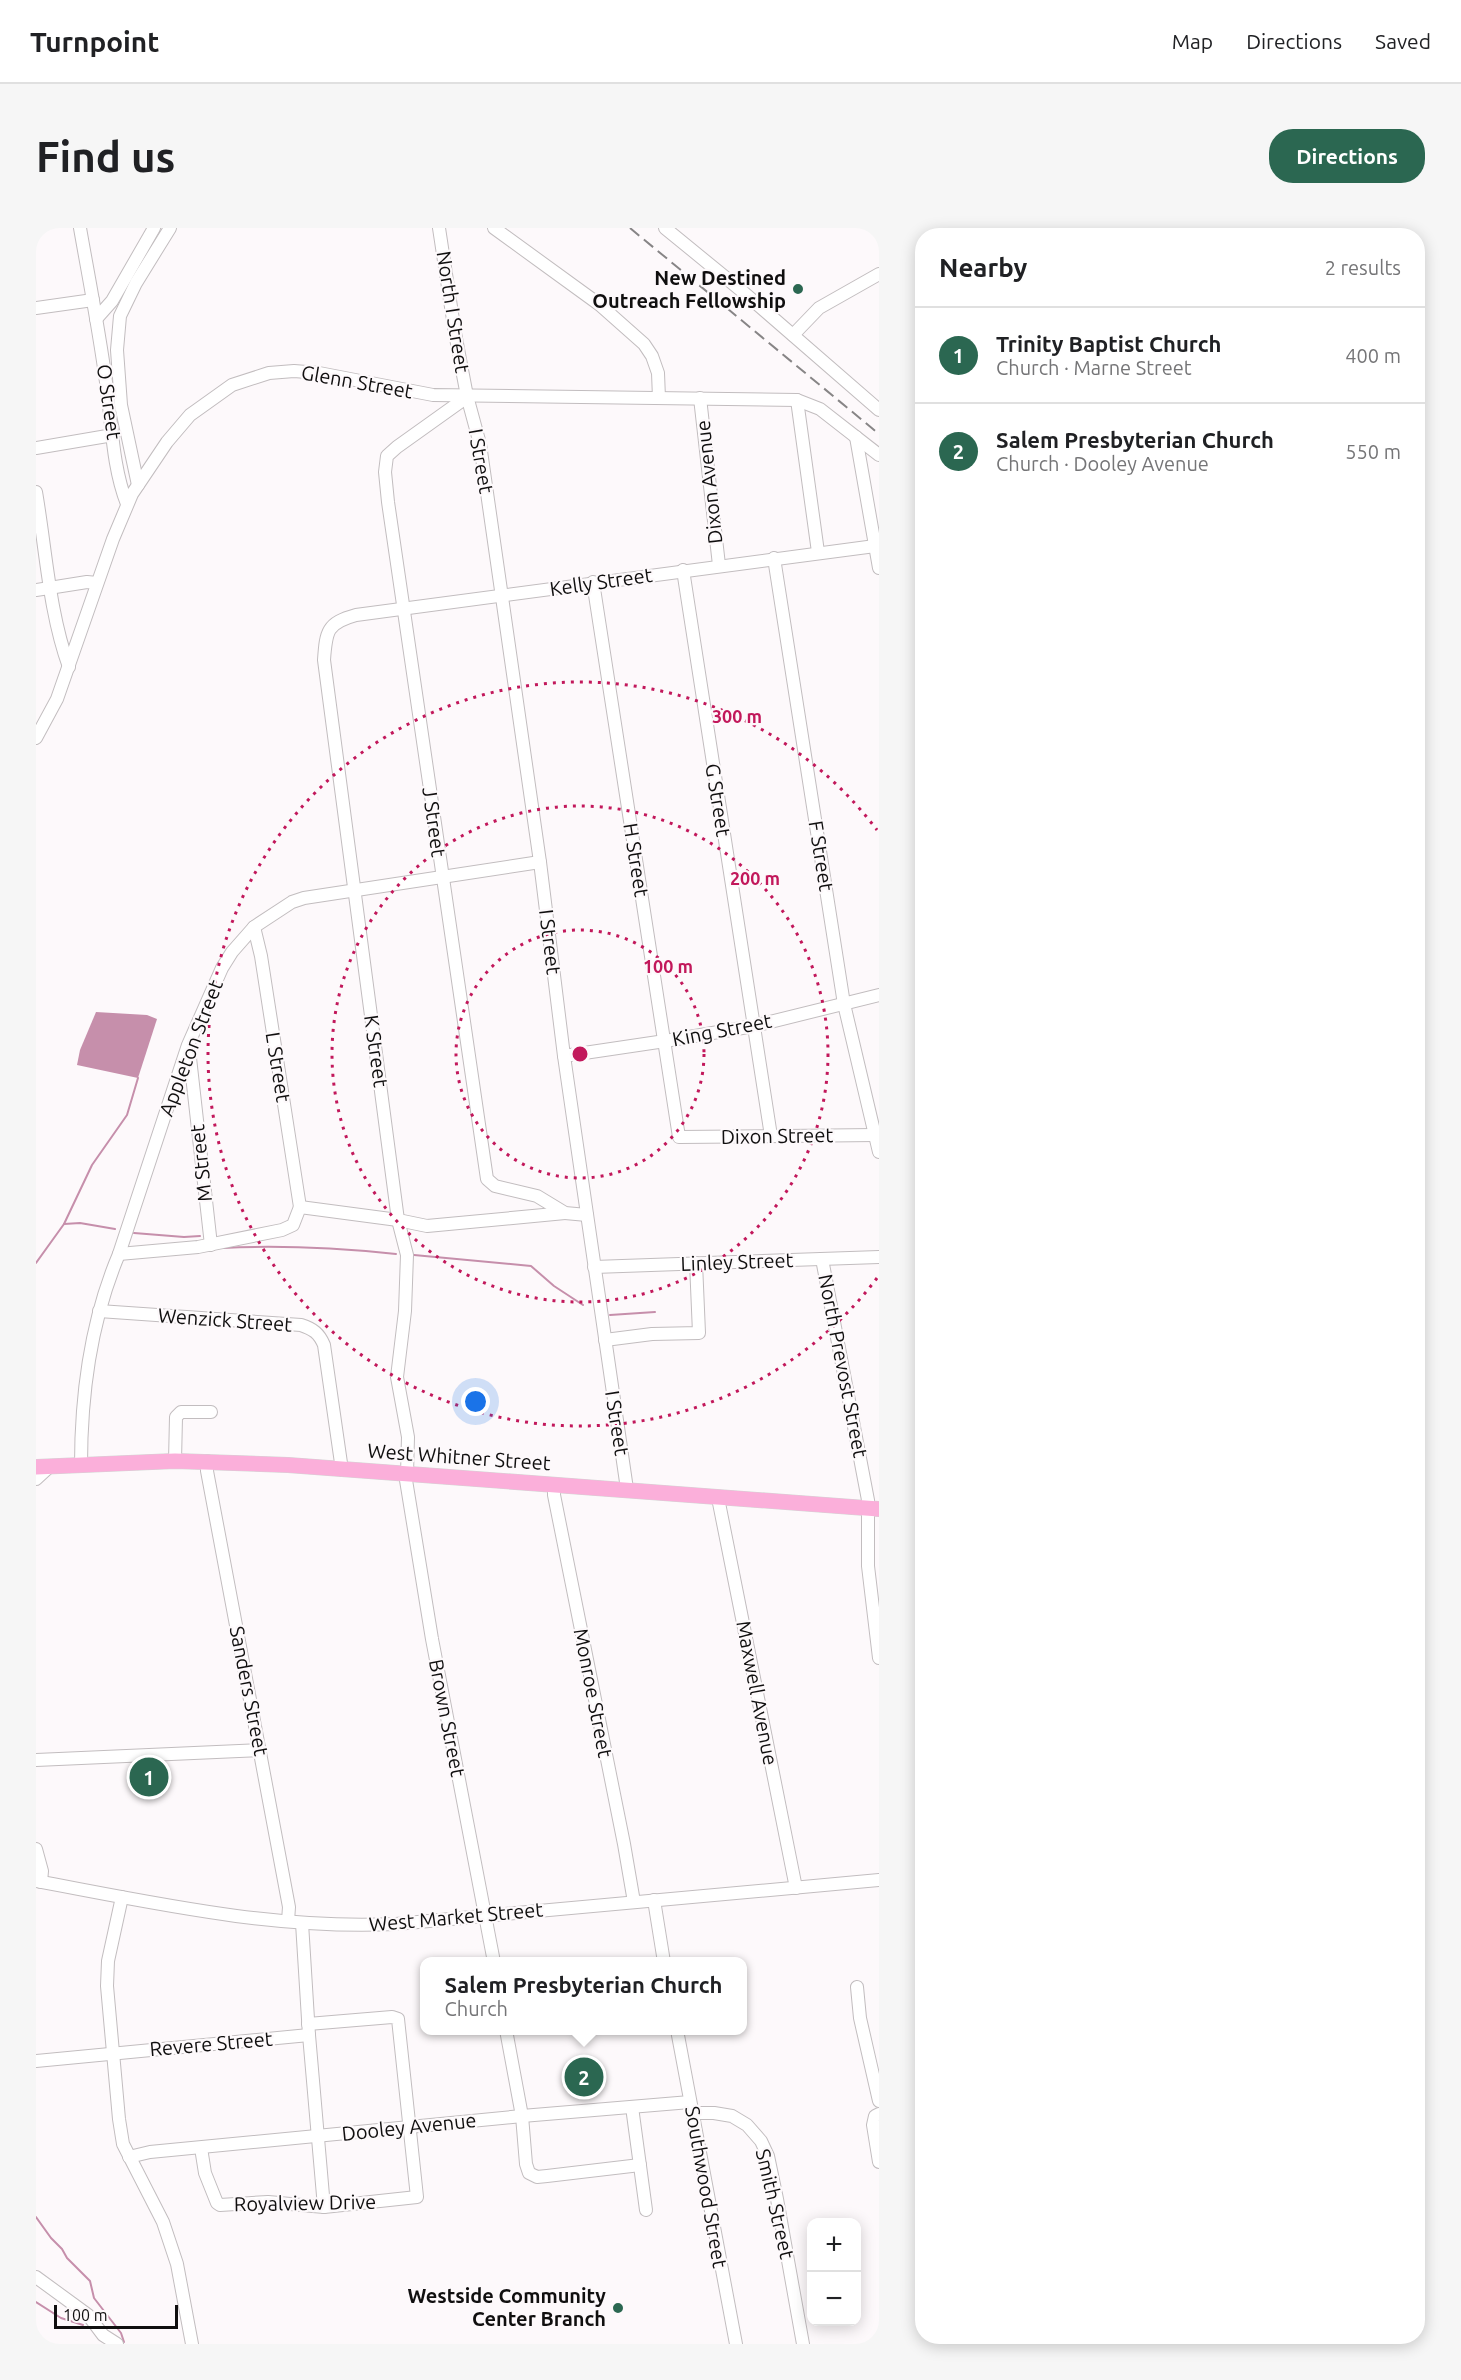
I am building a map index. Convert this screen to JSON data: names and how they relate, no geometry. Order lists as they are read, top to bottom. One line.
{"streets":{"main road":["West Whitner Street"],"street":["North I Street","Glenn Street","O Street","I Street","Dixon Avenue","Kelly Street","G Street","J Street","F Street","H Street","King Street","Appleton Street","K Street","L Street","Dixon Street","M Street","Linley Street","Wenzick Street","North Prevost Street","Sanders Street","Monroe Street","Maxwell Avenue","Brown Street","West Market Street","Revere Street","Dooley Avenue","Southwood Street","Royalview Drive","Smith Street"]},"crossings":[["North I Street","Glenn Street"],["North I Street","I Street"],["North I Street","J Street"],["Glenn Street","O Street"],["Glenn Street","I Street"],["Glenn Street","Dixon Avenue"],["Glenn Street","J Street"],["I Street","Kelly Street"],["I Street","J Street"],["I Street","King Street"],["I Street","Appleton Street"],["I Street","Linley Street"],["I Street","West Whitner Street"],["Dixon Avenue","Kelly Street"],["Kelly Street","G Street"],["Kelly Street","J Street"],["Kelly Street","F Street"],["Kelly Street","H Street"],["Kelly Street","K Street"],["G Street","King Street"],["G Street","Dixon Street"],["J Street","Appleton Street"],["F Street","King Street"],["F Street","Dixon Street"],["H Street","King Street"],["H Street","Dixon Street"],["Appleton Street","K Street"],["Appleton Street","L Street"],["Appleton Street","M Street"],["Appleton Street","Wenzick Street"],["Appleton Street","West Whitner Street"],["K Street","West Whitner Street"],["K Street","Brown Street"],["Linley Street","North Prevost Street"],["Wenzick Street","West Whitner Street"],["North Prevost Street","West Whitner Street"],["West Whitner Street","Sanders Street"],["West Whitner Street","Monroe Street"],["West Whitner Street","Maxwell Avenue"],["West Whitner Street","Brown Street"],["Sanders Street","West Market Street"],["Monroe Street","West Market Street"],["Maxwell Avenue","West Market Street"],["Brown Street","West Market Street"],["Revere Street","Dooley Avenue"],["Revere Street","Royalview Drive"],["Dooley Avenue","Southwood Street"],["Dooley Avenue","Royalview Drive"],["Dooley Avenue","Smith Street"],["Southwood Street","Smith Street"]],"places":["New Destined Outreach Fellowship","Westside Community Center Branch"],"scale_bar":"100 m","page":{"header":"Turnpoint","nav":["Map","Directions","Saved"],"buttons":"Directions","title":"Find us","heading":["Nearby","2 results"],"list":[{"mark":"1","name":"Trinity Baptist Church","note":"Church · Marne Street","value":"400 m"},{"mark":"2","name":"Salem Presbyterian Church","note":"Church · Dooley Avenue","value":"550 m"}],"pins":["1","2"],"popup":["Salem Presbyterian Church","Church"],"map_buttons":["+","−"],"scale":"100 m"},"rings":["300 m","200 m","100 m"]}
